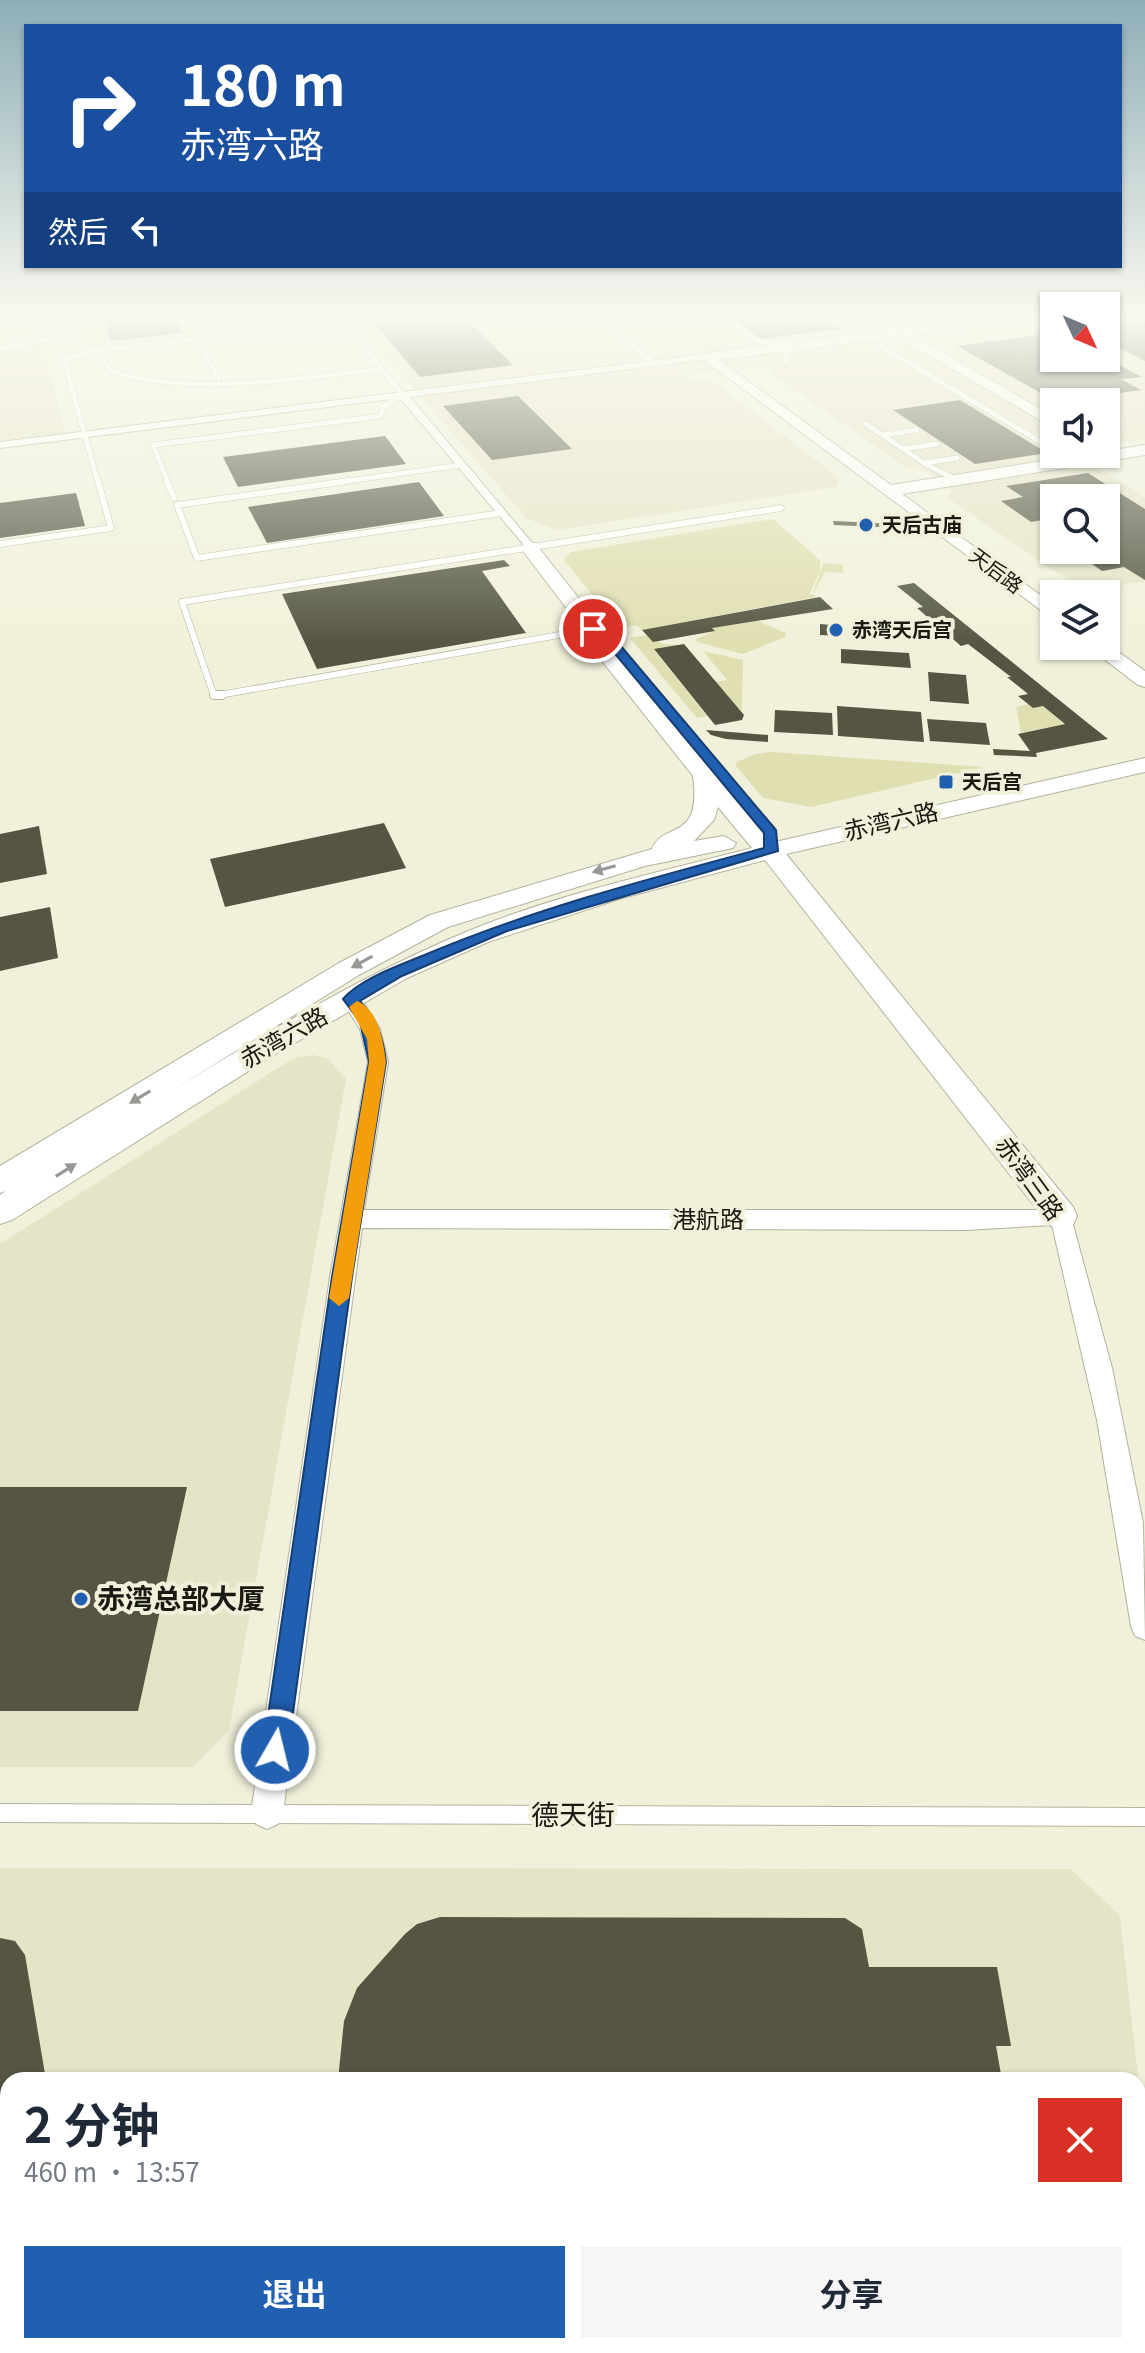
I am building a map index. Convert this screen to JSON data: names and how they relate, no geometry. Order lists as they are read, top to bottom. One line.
{"streets":{"street":["天后路","赤湾六路","赤湾三路","港航路"],"lane":["德天街"]},"crossings":[["赤湾六路","赤湾三路"],["赤湾三路","港航路"]],"places":{"other":["天后古庙","赤湾天后宫","赤湾总部大厦"],"transit":["天后宫"]},"north":"bottom right","page":{"turn":["180 m","赤湾六路"],"then":"然后","heading":["2 分钟","460 m · 13:57"],"buttons":["退出","分享"]}}
